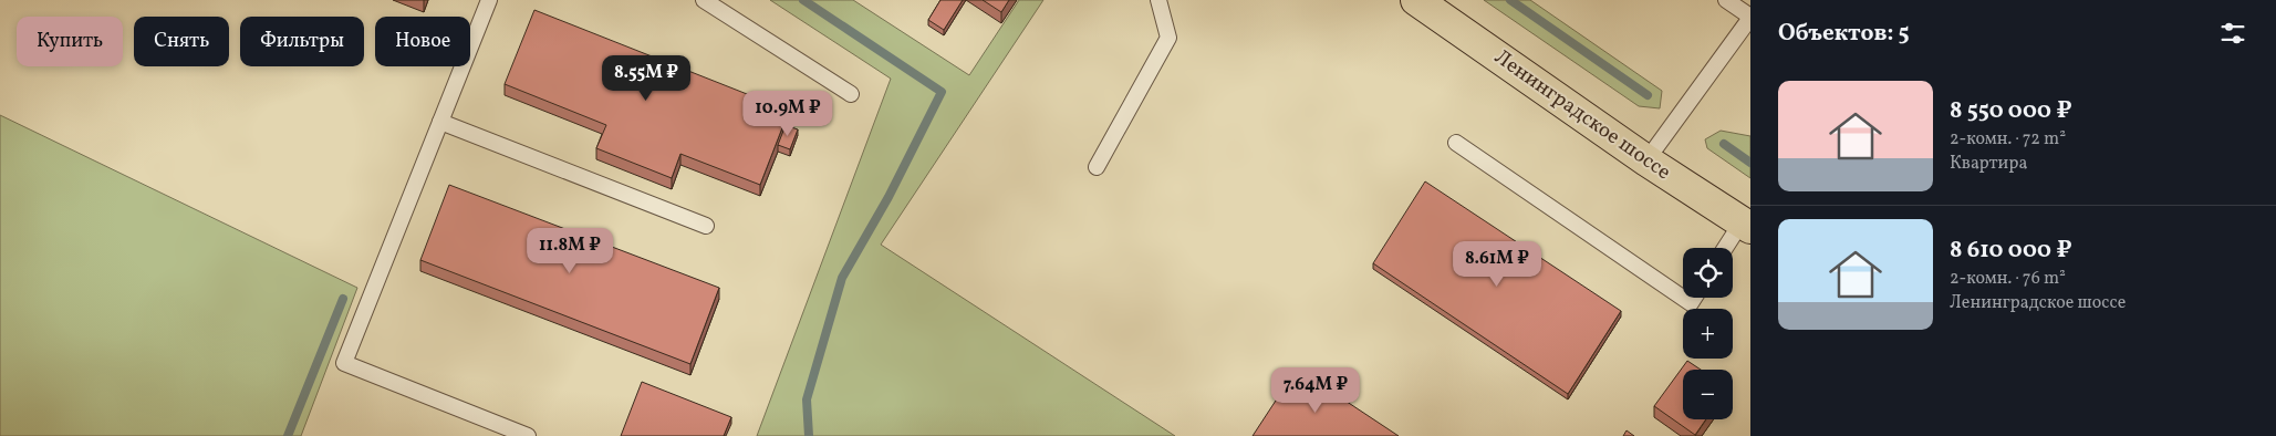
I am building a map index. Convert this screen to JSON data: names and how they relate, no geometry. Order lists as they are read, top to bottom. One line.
{"streets":{"main road":["Ленинградское шоссе"]},"page":{"heading":"Объектов: 5","chip":["Купить","Снять","Фильтры","Новое"],"price":["8.55M ₽","10.9M ₽","11.8M ₽","8.61M ₽","7.64M ₽"],"list":[{"name":"8 550 000 ₽","note":"2-комн. · 72 m² · Квартира"},{"name":"8 610 000 ₽","note":"2-комн. · 76 m² · Ленинградское шоссе"}],"map_buttons":["+","−"]}}
